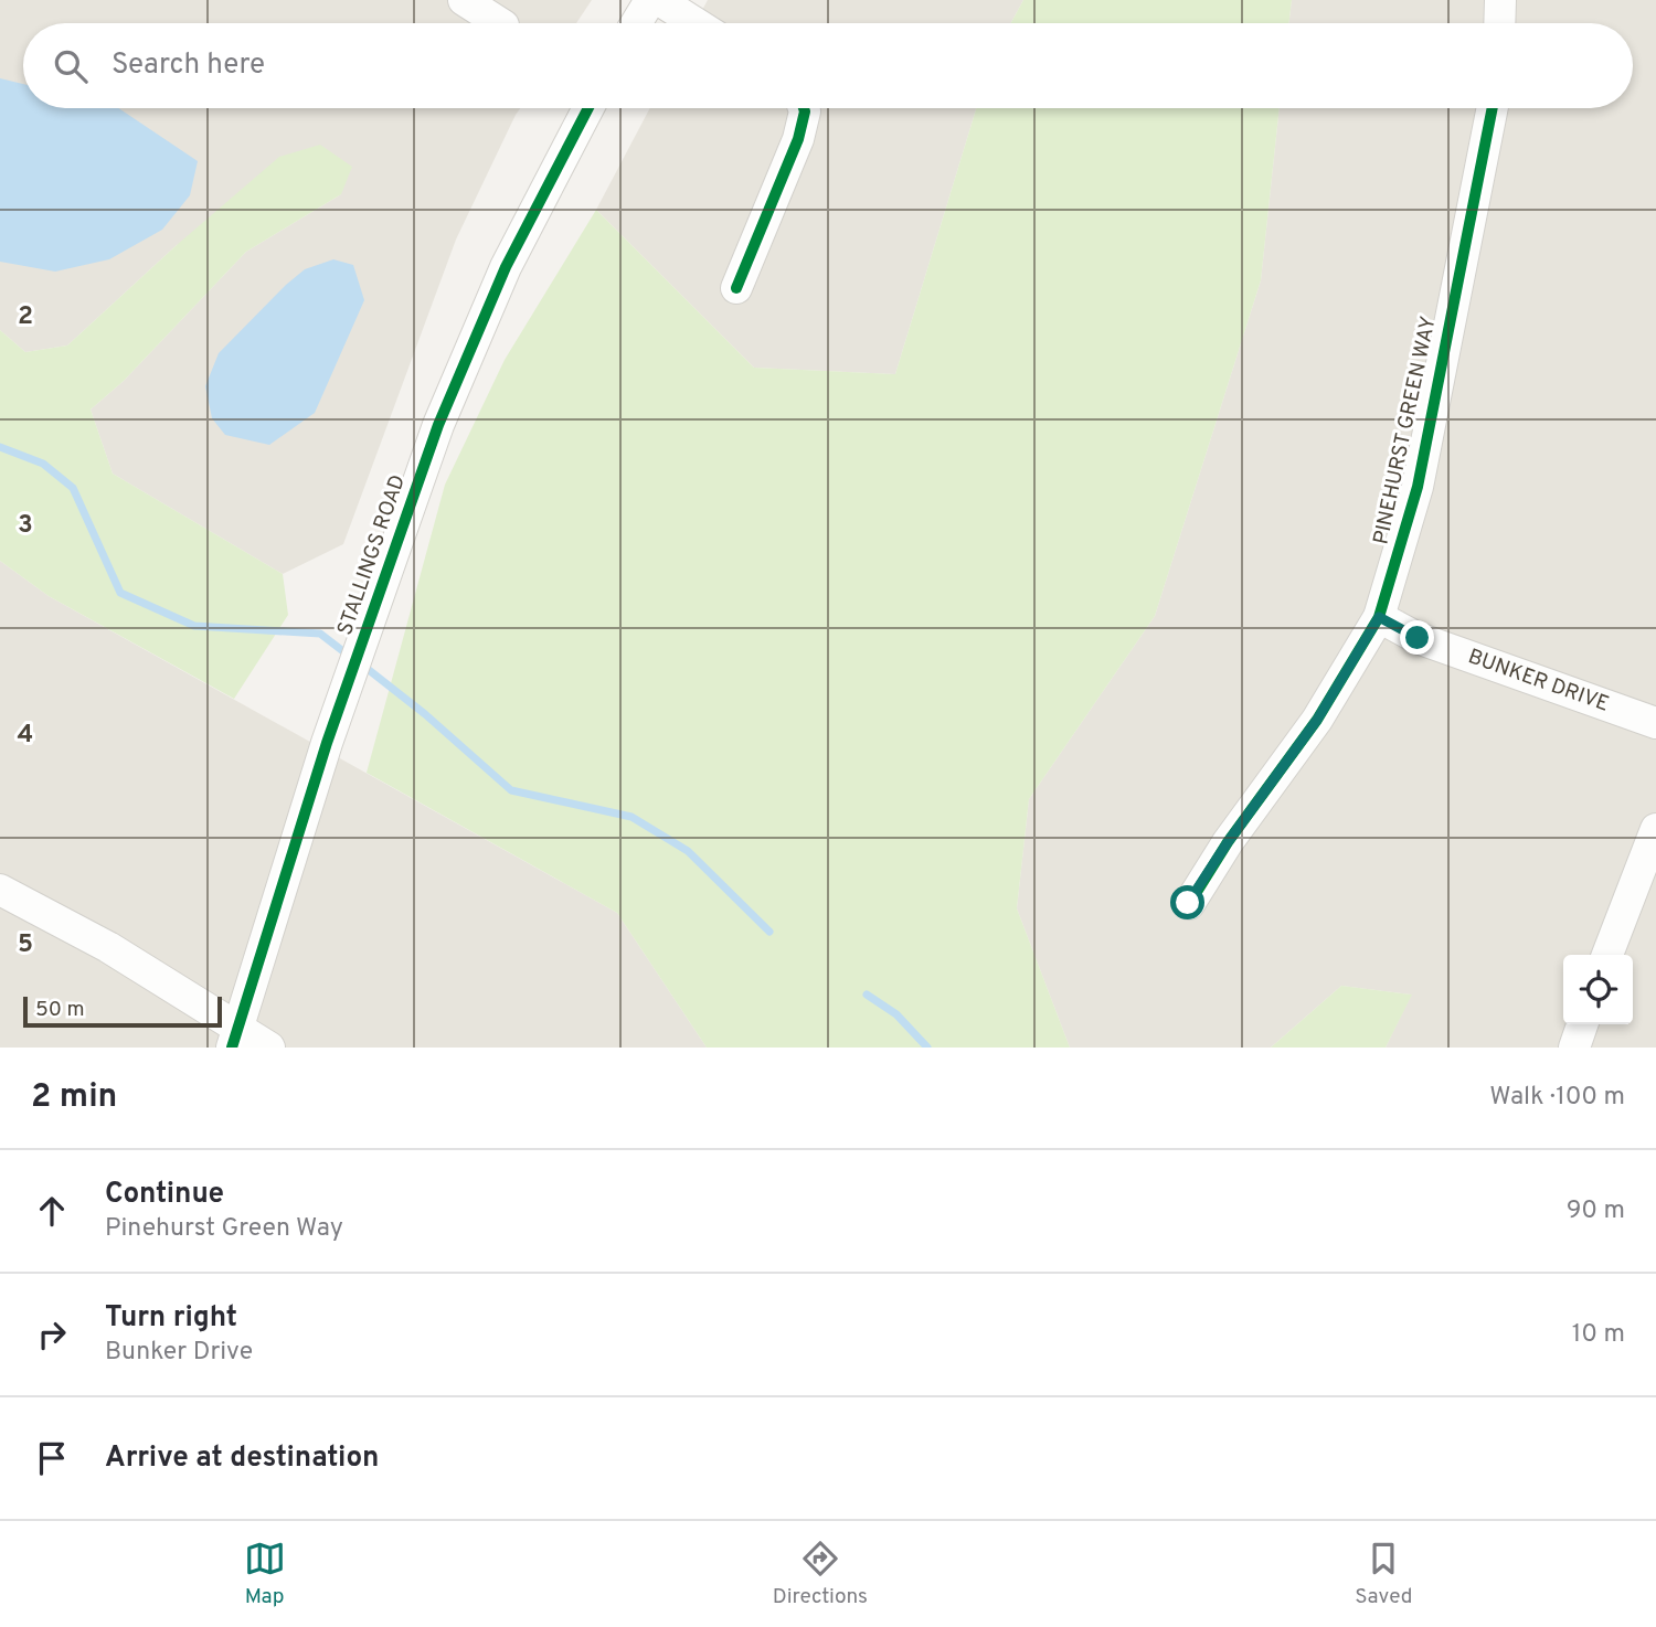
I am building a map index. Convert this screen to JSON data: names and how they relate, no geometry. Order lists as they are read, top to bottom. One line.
{"streets":{"street":["PINEHURST GREEN WAY","STALLINGS ROAD","BUNKER DRIVE"]},"crossings":[["PINEHURST GREEN WAY","BUNKER DRIVE"]],"scale_bar":"50 m","page":{"search":"Search here","scale":"50 m","heading":["2 min","Walk · 100 m"],"list":[["Continue","Pinehurst Green Way","90 m"],["Turn right","Bunker Drive","10 m"],"Arrive at destination"],"nav":["Map","Directions","Saved"]},"grid":{"rows":["2","3","4","5"]}}
